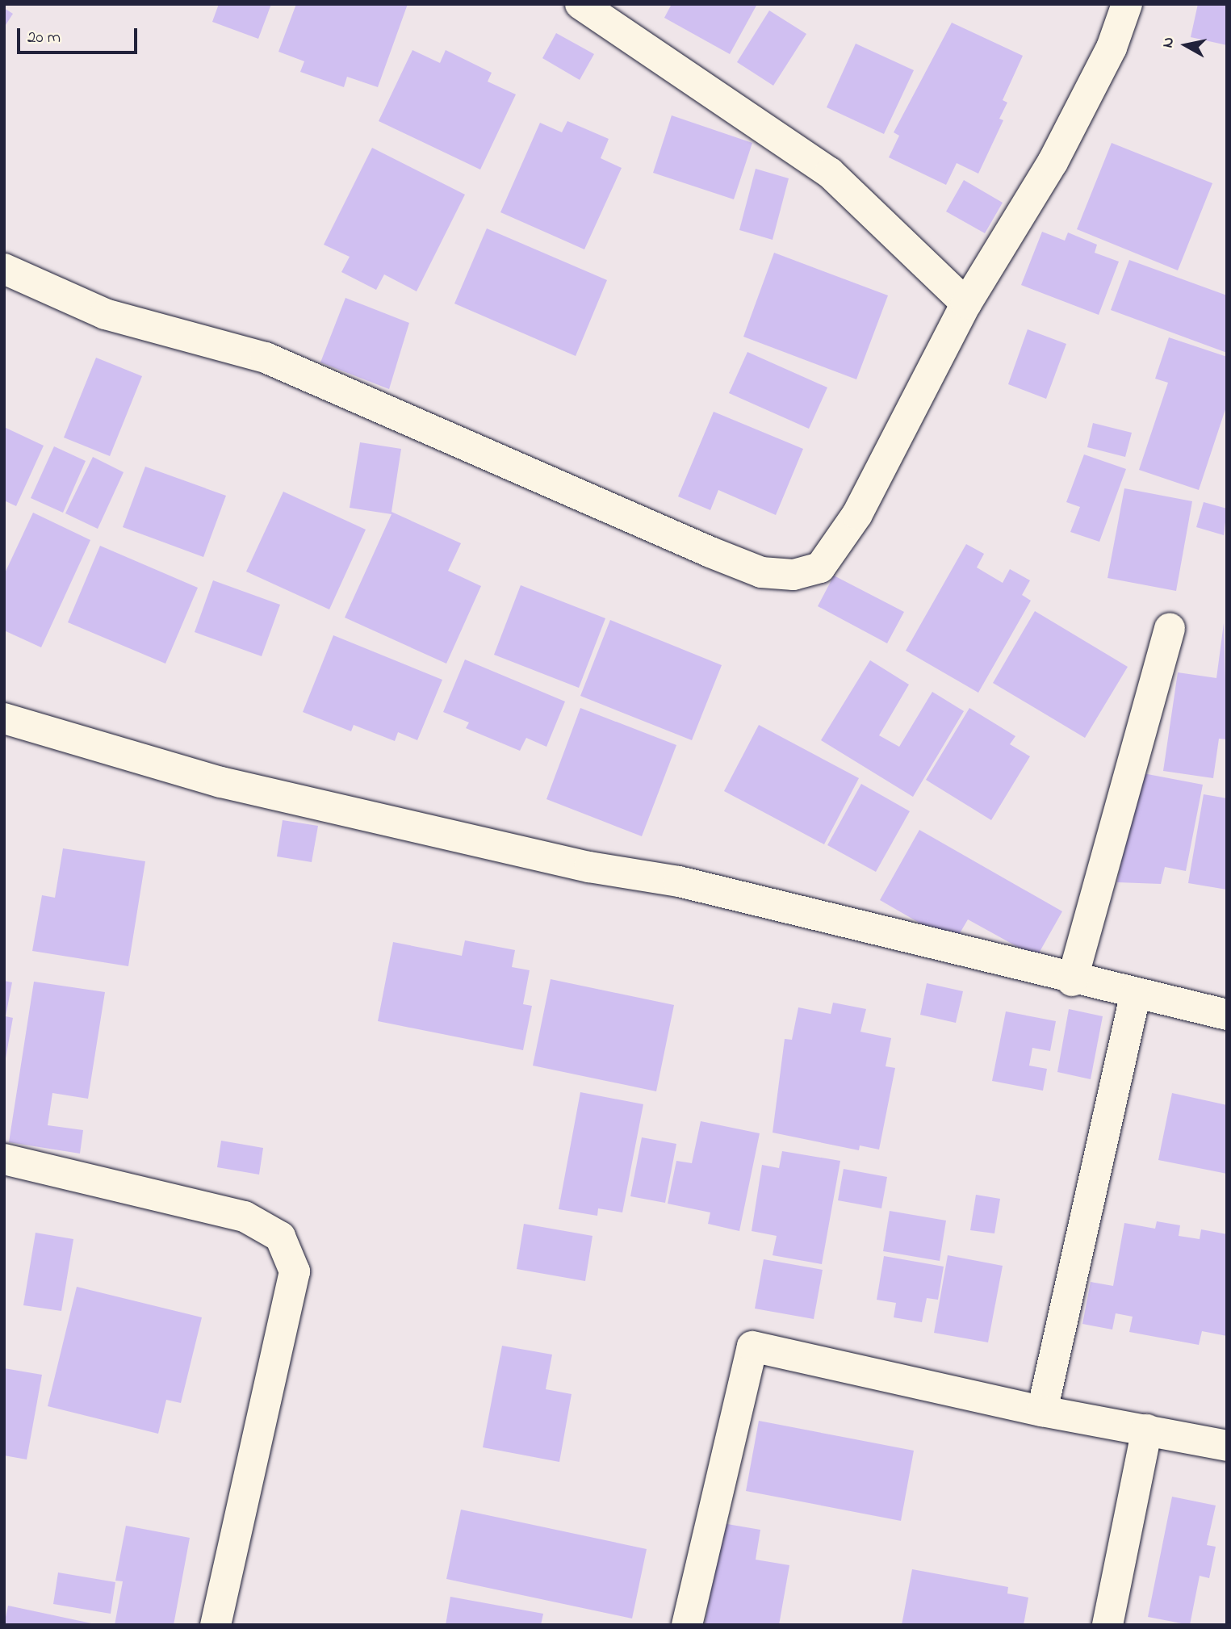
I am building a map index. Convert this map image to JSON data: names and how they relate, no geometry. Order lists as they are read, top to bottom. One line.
{"scale_bar":"20 m","north":"left"}
